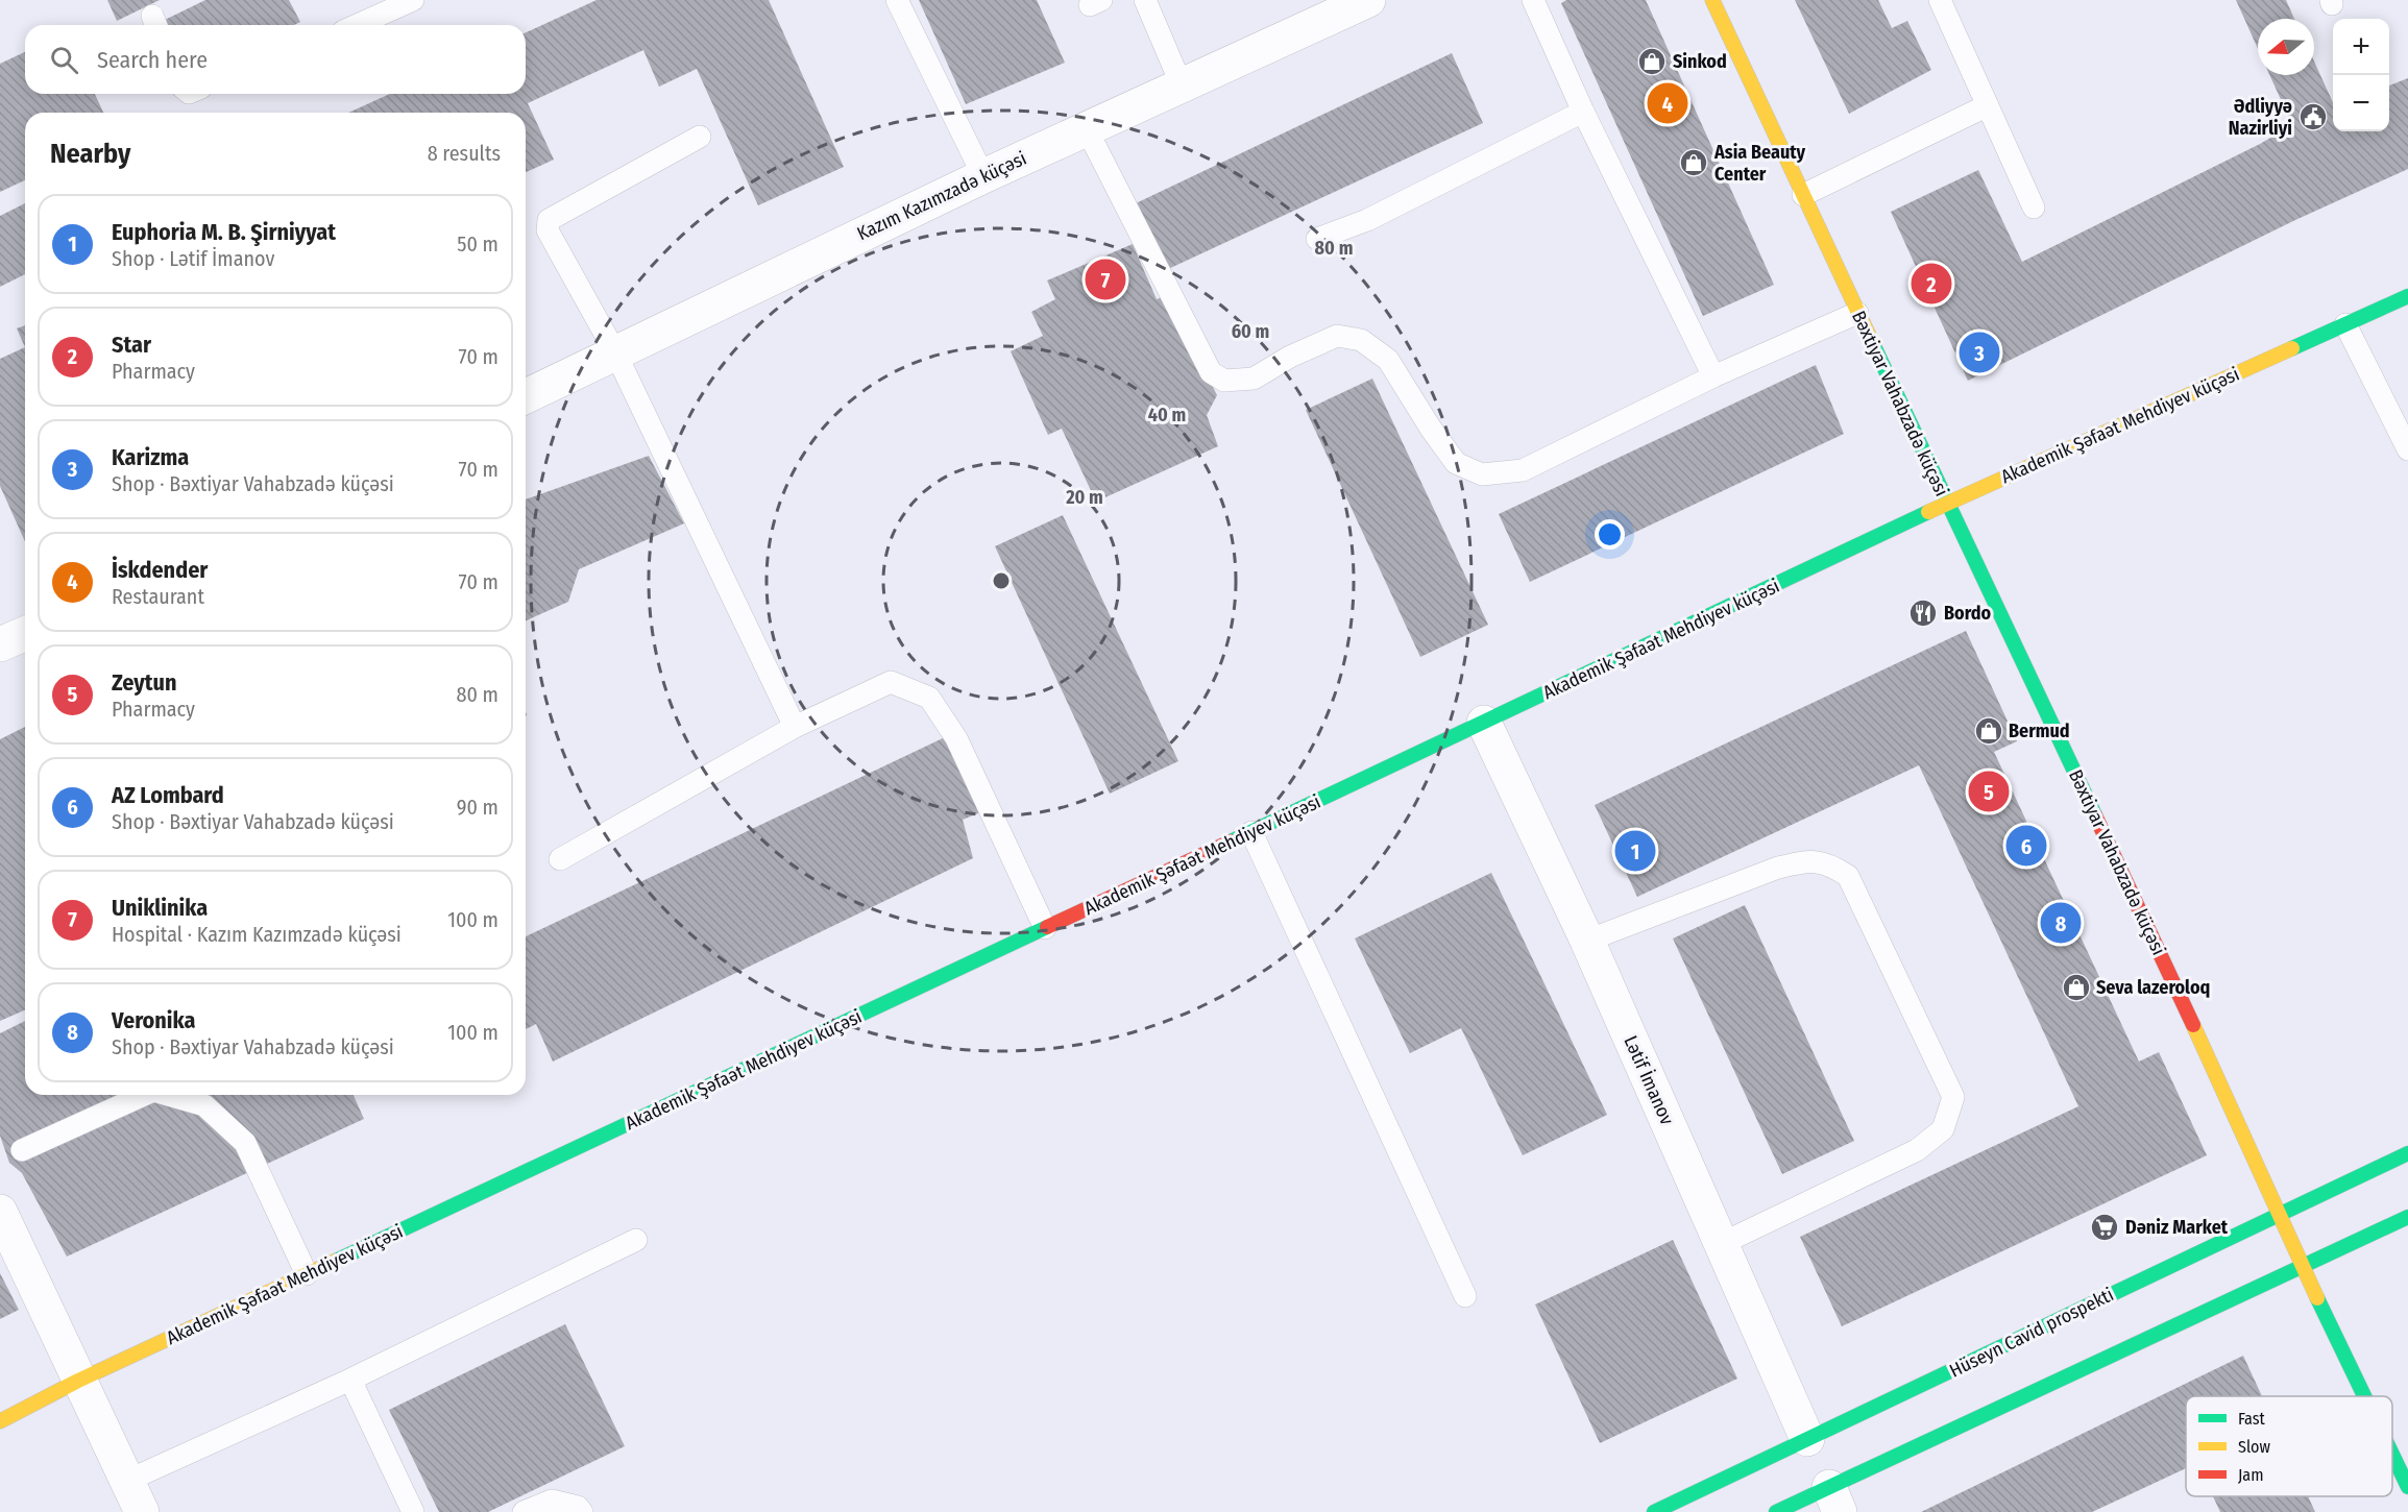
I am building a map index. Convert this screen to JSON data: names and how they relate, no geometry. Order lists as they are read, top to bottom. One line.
{"streets":{"street":["Kazım Kazımzadə küçəsi","Bəxtiyar Vahabzadə küçəsi","Akademik Şəfaət Mehdiyev küçəsi","Lətif İmanov","Hüseyn Cavid prospekti"]},"crossings":[["Bəxtiyar Vahabzadə küçəsi","Akademik Şəfaət Mehdiyev küçəsi"],["Bəxtiyar Vahabzadə küçəsi","Hüseyn Cavid prospekti"],["Akademik Şəfaət Mehdiyev küçəsi","Lətif İmanov"],["Lətif İmanov","Hüseyn Cavid prospekti"]],"places":{"shop":["Sinkod","Asia Beauty Center","Bermud","Seva lazeroloq"],"public building":["Ədliyyə Nazirliyi"],"restaurant":["Bordo"],"supermarket":["Dəniz Market"]},"legend":["Fast","Slow","Jam"],"north":"left","page":{"map_buttons":["+","−"],"search":"Search here","pins":["4","7","2","3","5","6","1","8"],"heading":["Nearby","8 results"],"list":[{"mark":"1","name":"Euphoria M. B. Şirniyyat","note":"Shop · Lətif İmanov","value":"50 m"},{"mark":"2","name":"Star","note":"Pharmacy","value":"70 m"},{"mark":"3","name":"Karizma","note":"Shop · Bəxtiyar Vahabzadə küçəsi","value":"70 m"},{"mark":"4","name":"İskdender","note":"Restaurant","value":"70 m"},{"mark":"5","name":"Zeytun","note":"Pharmacy","value":"80 m"},{"mark":"6","name":"AZ Lombard","note":"Shop · Bəxtiyar Vahabzadə küçəsi","value":"90 m"},{"mark":"7","name":"Uniklinika","note":"Hospital · Kazım Kazımzadə küçəsi","value":"100 m"},{"mark":"8","name":"Veronika","note":"Shop · Bəxtiyar Vahabzadə küçəsi","value":"100 m"}]},"rings":["80 m","60 m","40 m","20 m"]}
